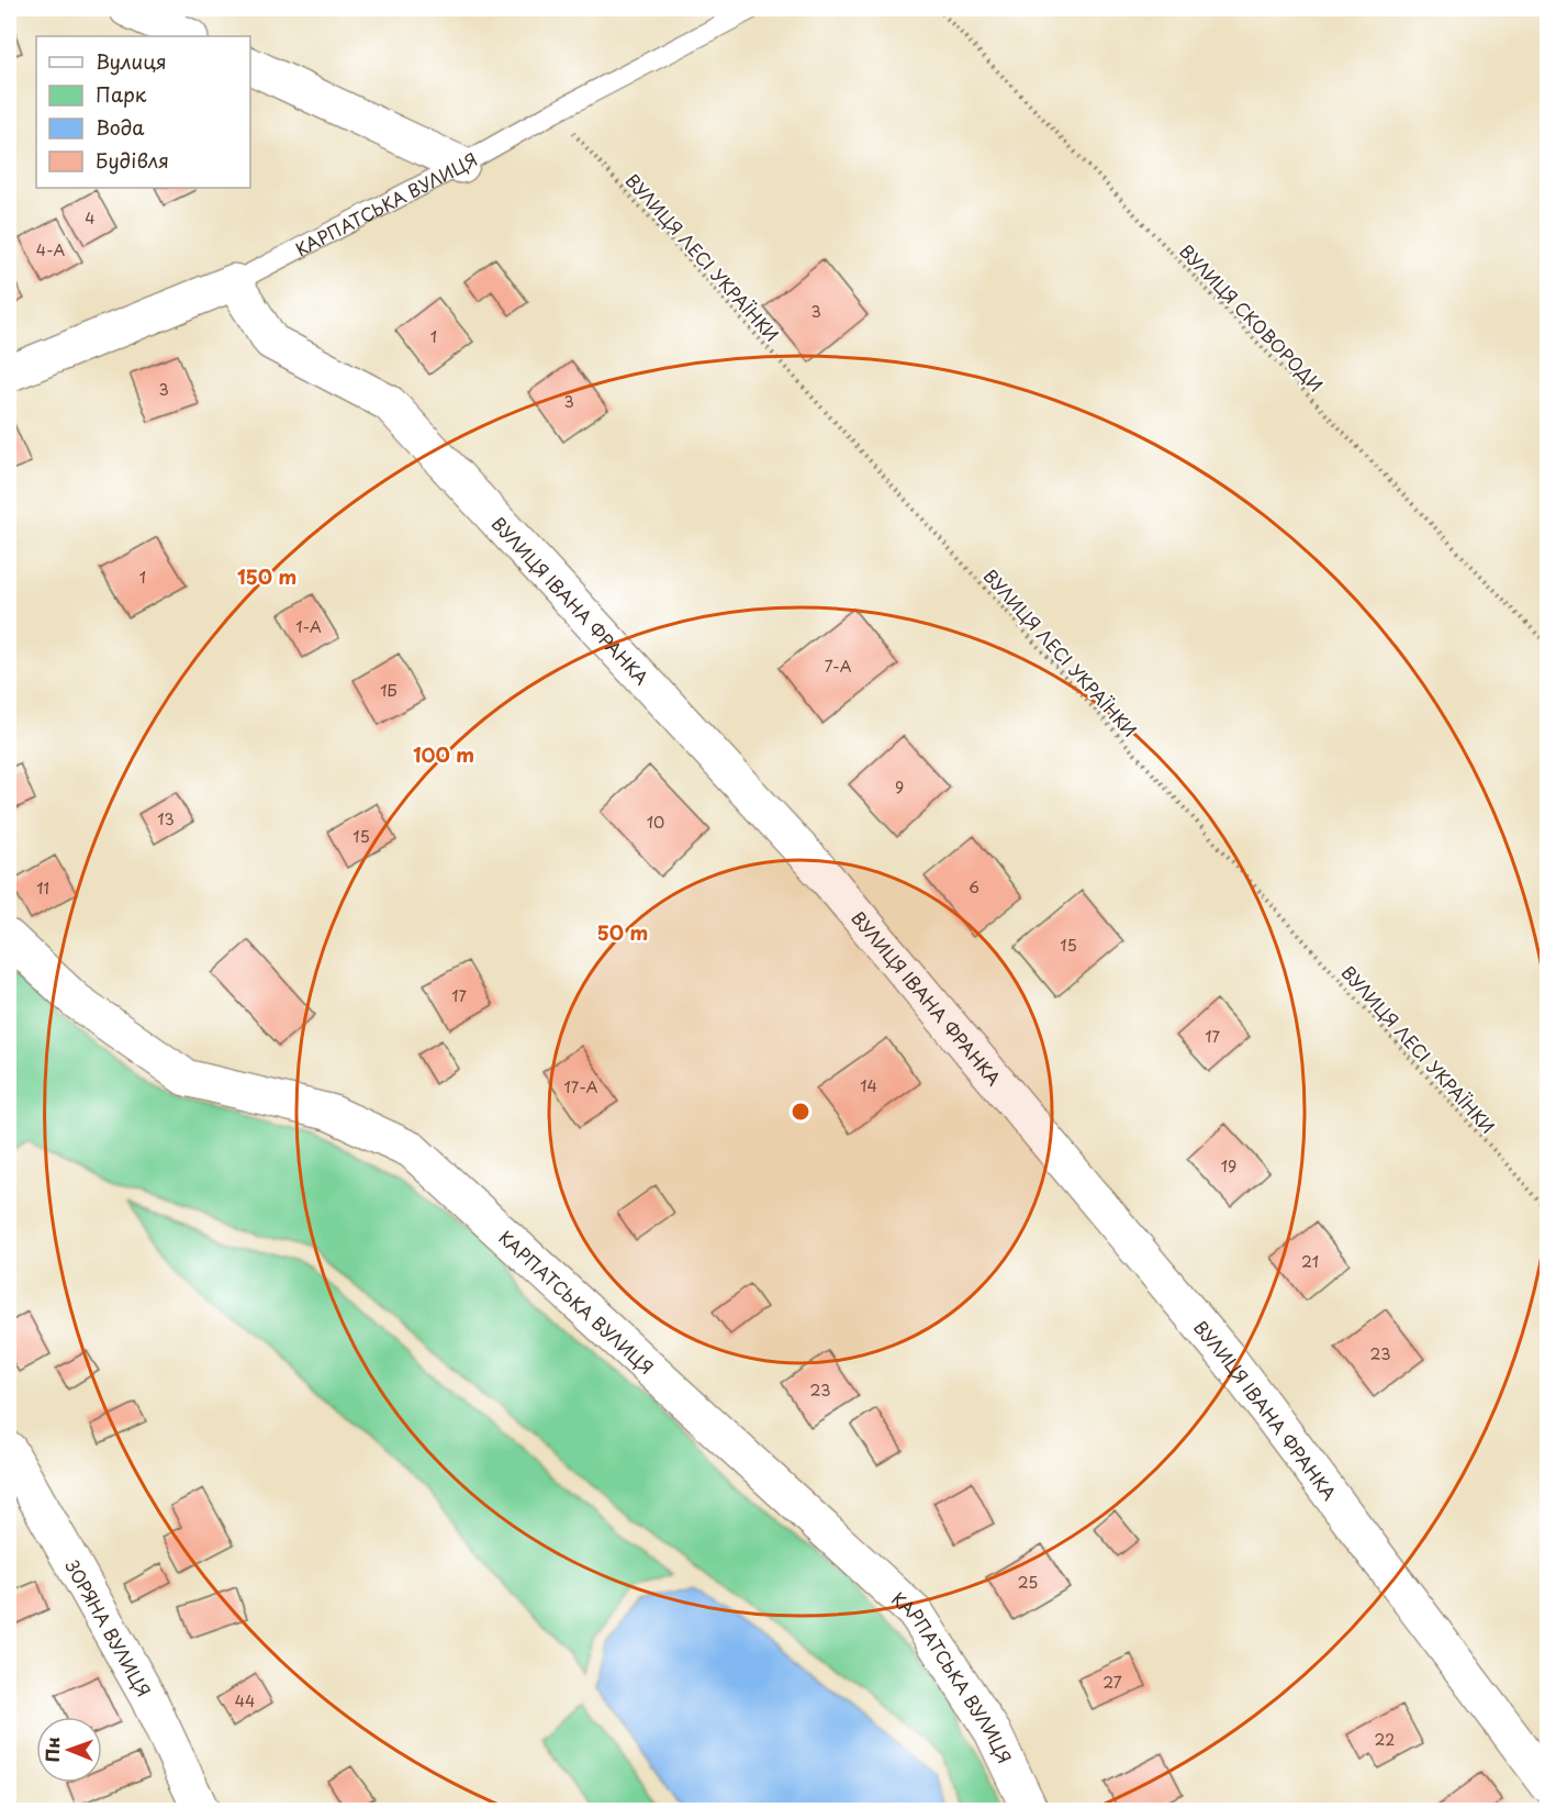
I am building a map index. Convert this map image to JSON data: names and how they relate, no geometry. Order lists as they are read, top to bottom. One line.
{"streets":{"street":["КАРПАТСЬКА ВУЛИЦЯ","ВУЛИЦЯ ІВАНА ФРАНКА","ЗОРЯНА ВУЛИЦЯ"],"path":["ВУЛИЦЯ ЛЕСІ УКРАЇНКИ","ВУЛИЦЯ СКОВОРОДИ"]},"crossings":[["КАРПАТСЬКА ВУЛИЦЯ","ВУЛИЦЯ ЛЕСІ УКРАЇНКИ"],["КАРПАТСЬКА ВУЛИЦЯ","ВУЛИЦЯ ІВАНА ФРАНКА"]],"house_numbers":["4","4-А","3","1","3","3","1","1-А","7-А","1Б","9","13","10","15","6","11","15","17","17","14","17-А","19","21","23","23","25","27","44","22"],"legend":["Вулиця","Парк","Вода","Будівля"],"north":"left","rings":["150 m","100 m","50 m"]}
